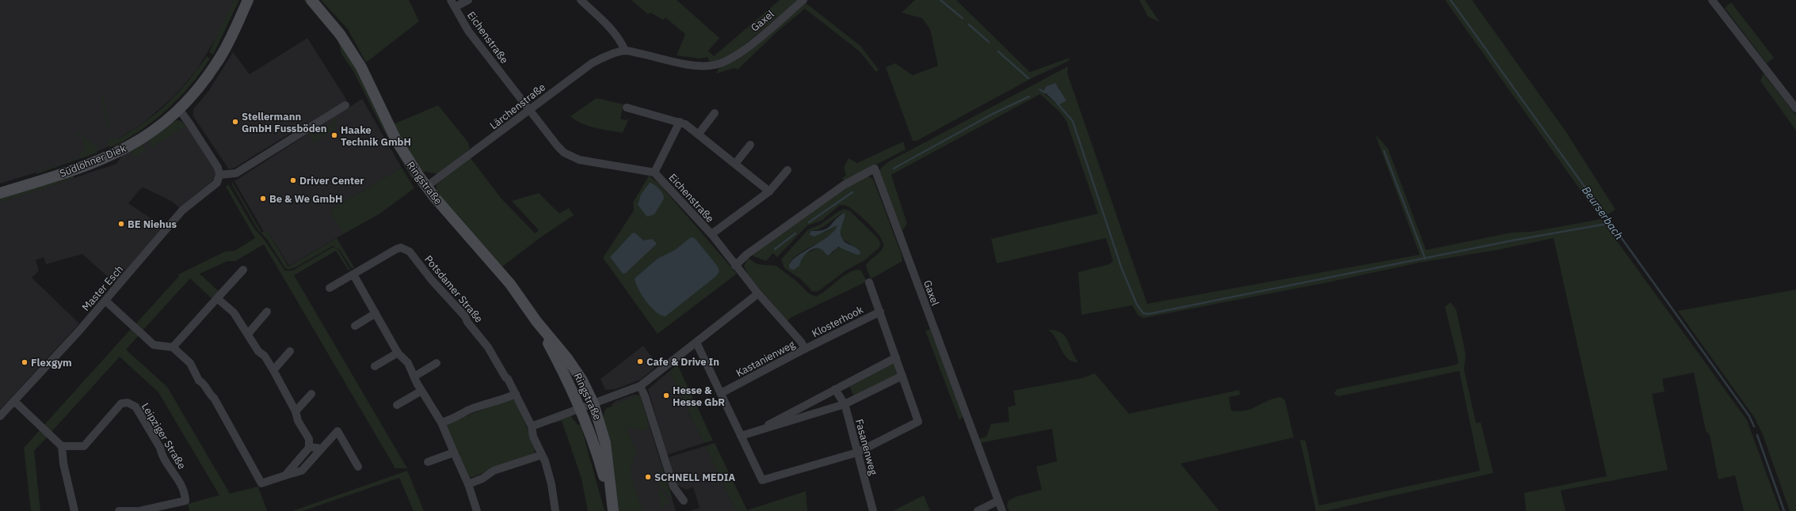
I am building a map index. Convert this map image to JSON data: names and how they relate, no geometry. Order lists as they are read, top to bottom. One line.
{"streets":{"main road":["Südlohner Diek","Ringstraße"],"street":["Gaxel","Eichenstraße","Lärchenstraße","Master Esch","Potsdamer Straße","Klosterhook","Kastanienweg","Leipziger Straße","Fasanenweg"]},"crossings":[["Gaxel","Eichenstraße"],["Gaxel","Lärchenstraße"],["Eichenstraße","Lärchenstraße"],["Eichenstraße","Kastanienweg"],["Lärchenstraße","Ringstraße"],["Klosterhook","Kastanienweg"],["Klosterhook","Fasanenweg"]],"water":["Beurserbach"],"places":["Stellermann GmbH Fussböden","Haake Technik GmbH","Driver Center","Be & We GmbH","BE Niehus","Cafe & Drive In","Flexgym","Hesse & Hesse GbR","SCHNELL MEDIA"]}
